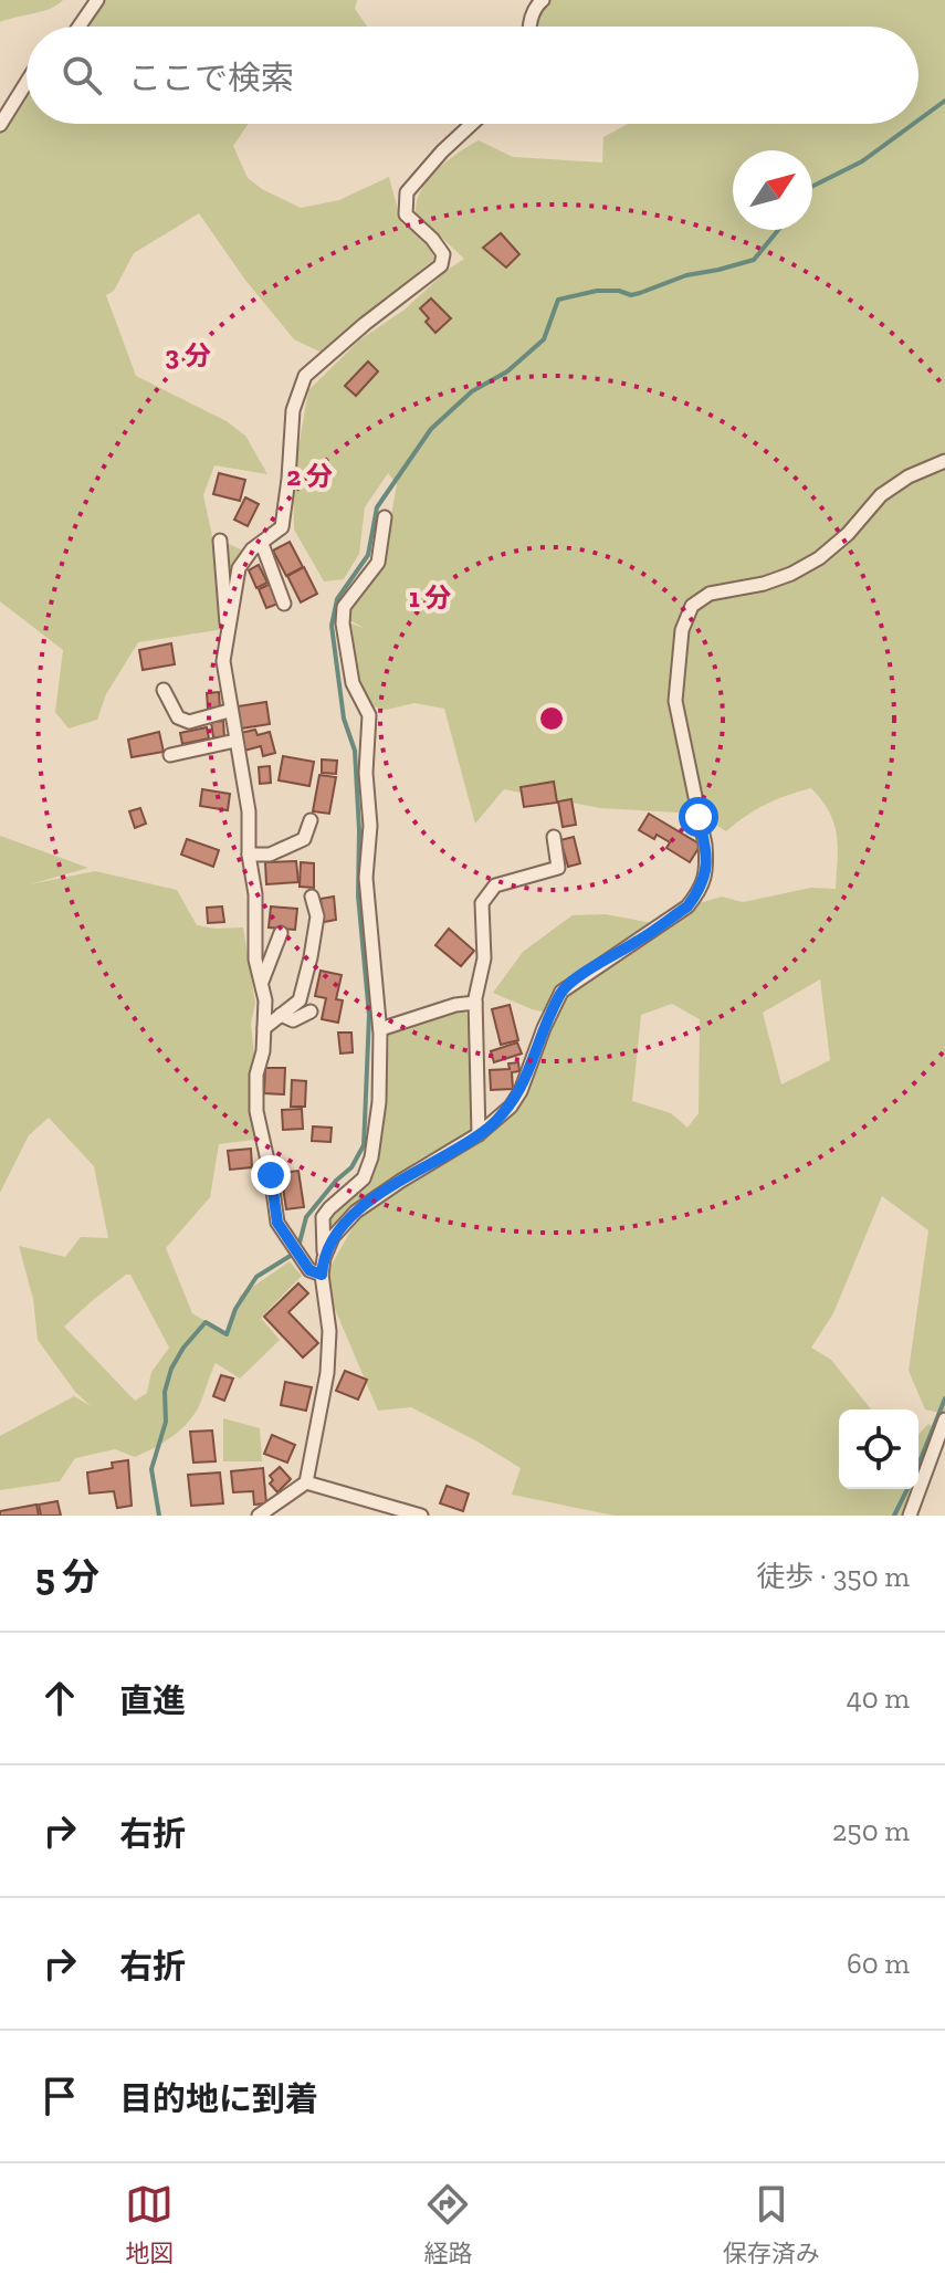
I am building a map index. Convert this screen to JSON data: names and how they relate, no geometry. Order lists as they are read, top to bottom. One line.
{"north":"top right","page":{"search":"ここで検索","heading":["5 分","徒歩 · 350 m"],"list":[["直進","40 m"],["右折","250 m"],["右折","60 m"],"目的地に到着"],"nav":["地図","経路","保存済み"]},"rings":["3 分","2 分","1 分"]}
